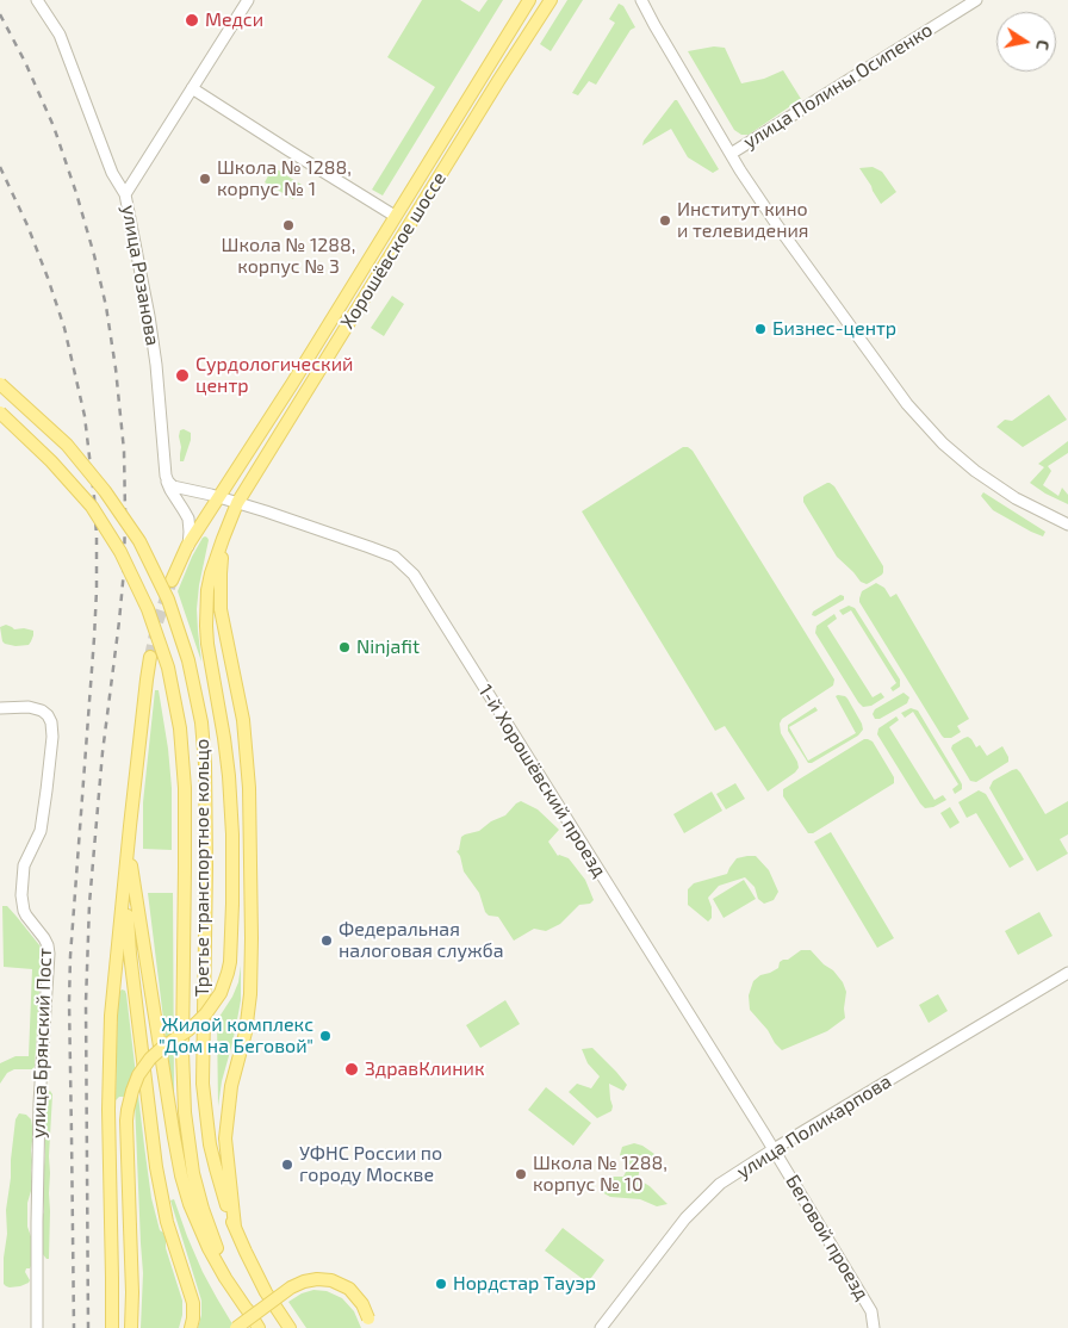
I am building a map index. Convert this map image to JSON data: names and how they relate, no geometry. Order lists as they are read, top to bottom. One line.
{"streets":{"main road":["Хорошёвское шоссе","Третье транспортное кольцо"],"street":["улица Полины Осипенко","улица Розанова","1-й Хорошёвский проезд","улица Брянский Пост","улица Поликарпова","Беговой проезд"]},"crossings":[["Хорошёвское шоссе","1-й Хорошёвский проезд"],["1-й Хорошёвский проезд","улица Поликарпова"],["1-й Хорошёвский проезд","Беговой проезд"],["улица Поликарпова","Беговой проезд"]],"places":["Медси","Школа № 1288, корпус № 1","Институт кино и телевидения","Школа № 1288, корпус № 3","Бизнес-центр","Сурдологический центр","Ninjafit","Федеральная налоговая служба","Жилой комплекс \"Дом на Беговой\"","ЗдравКлиник","УФНС России по городу Москве","Школа № 1288, корпус № 10","Нордстар Тауэр"],"north":"right"}
